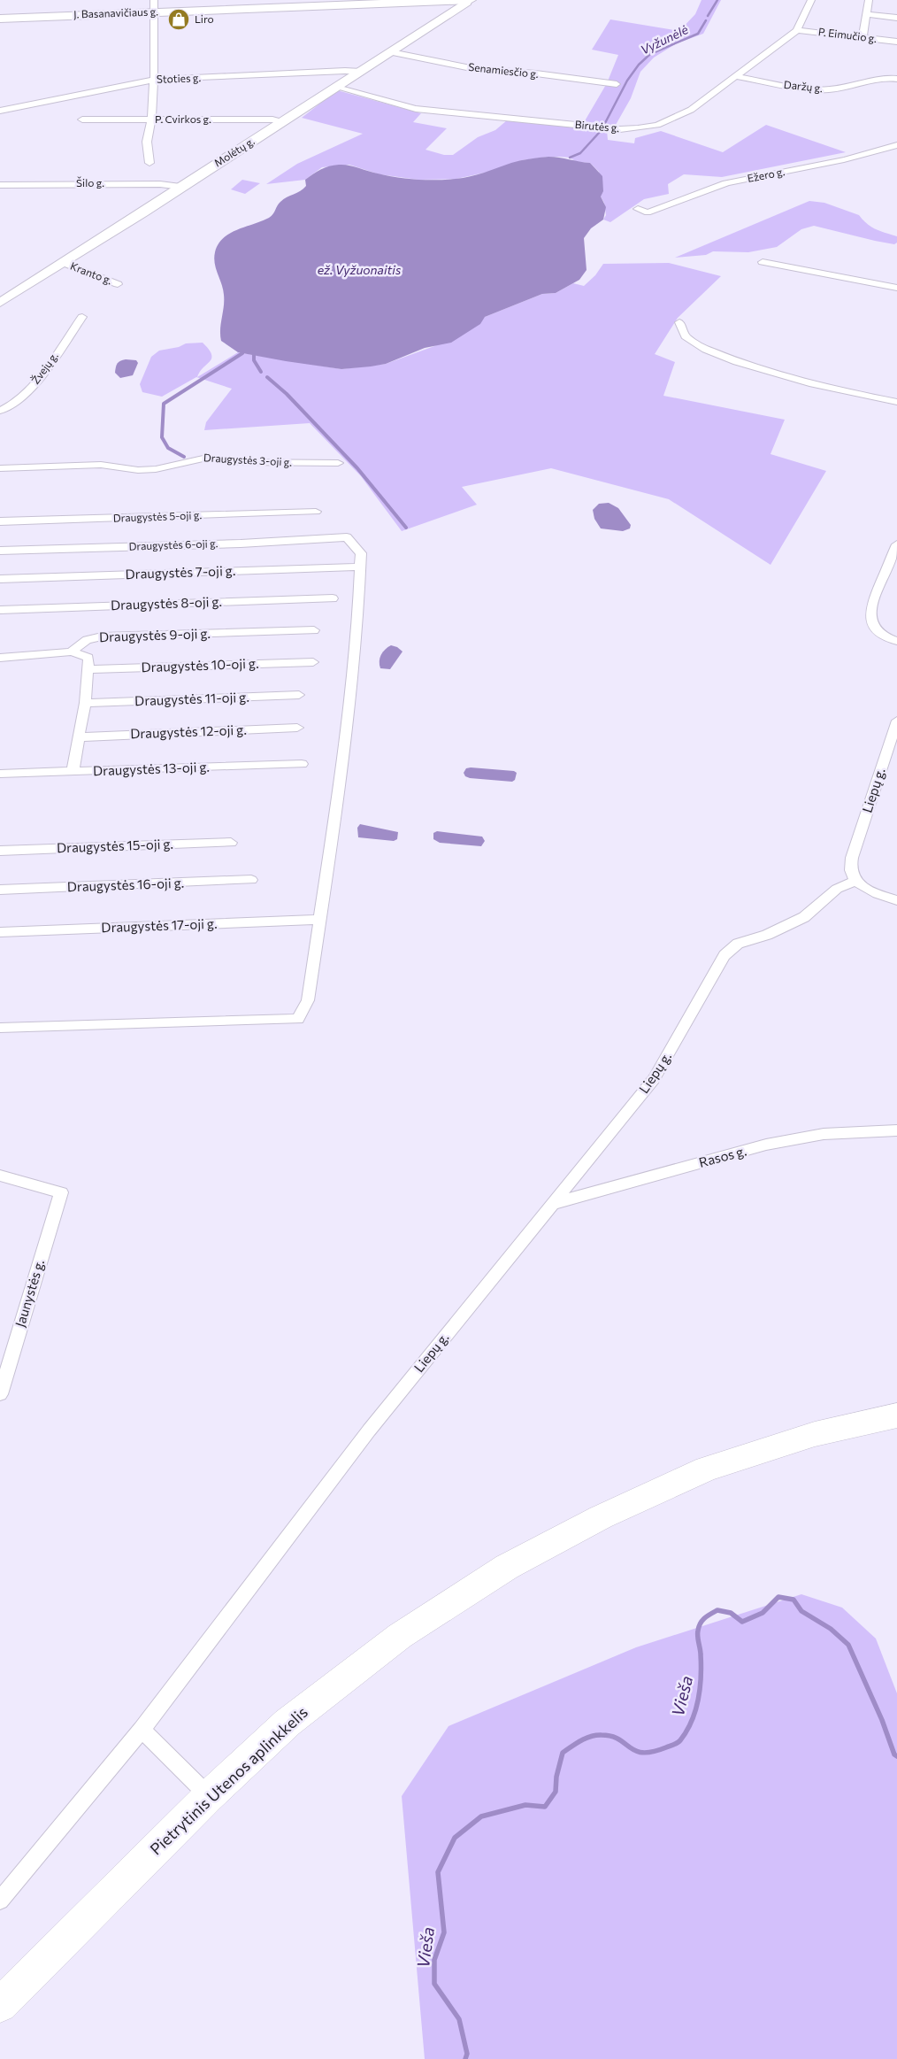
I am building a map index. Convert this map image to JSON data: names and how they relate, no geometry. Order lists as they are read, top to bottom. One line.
{"streets":{"highway":["Pietrytinis Utenos aplinkkelis"],"main road":["J. Basanavičiaus g."],"street":["P. Eimučio g.","Senamiesčio g.","Stoties g.","Daržų g.","P. Cvirkos g.","Birutės g.","Molėtų g.","Ežero g.","Šilo g.","Kranto g.","Žvejų g.","Draugystės 3-oji g.","Draugystės 5-oji g.","Draugystės 6-oji g.","Draugystės 7-oji g.","Draugystės 8-oji g.","Draugystės 9-oji g.","Draugystės 10-oji g.","Draugystės 11-oji g.","Draugystės 12-oji g.","Draugystės 13-oji g.","Liepų g.","Draugystės 15-oji g.","Draugystės 16-oji g.","Draugystės 17-oji g.","Rasos g.","Jaunystės g."]},"crossings":[["J. Basanavičiaus g.","Molėtų g."],["P. Eimučio g.","Birutės g."],["Senamiesčio g.","Molėtų g."],["Stoties g.","Molėtų g."],["Daržų g.","Birutės g."],["P. Cvirkos g.","Molėtų g."],["Birutės g.","Molėtų g."],["Molėtų g.","Šilo g."],["Molėtų g.","Kranto g."],["Draugystės 6-oji g.","Draugystės 7-oji g."],["Liepų g.","Rasos g."]],"water":["Vyžunėlė","ež. Vyžuonaitis","Vieša"],"places":{"shop":["Liro"]}}
